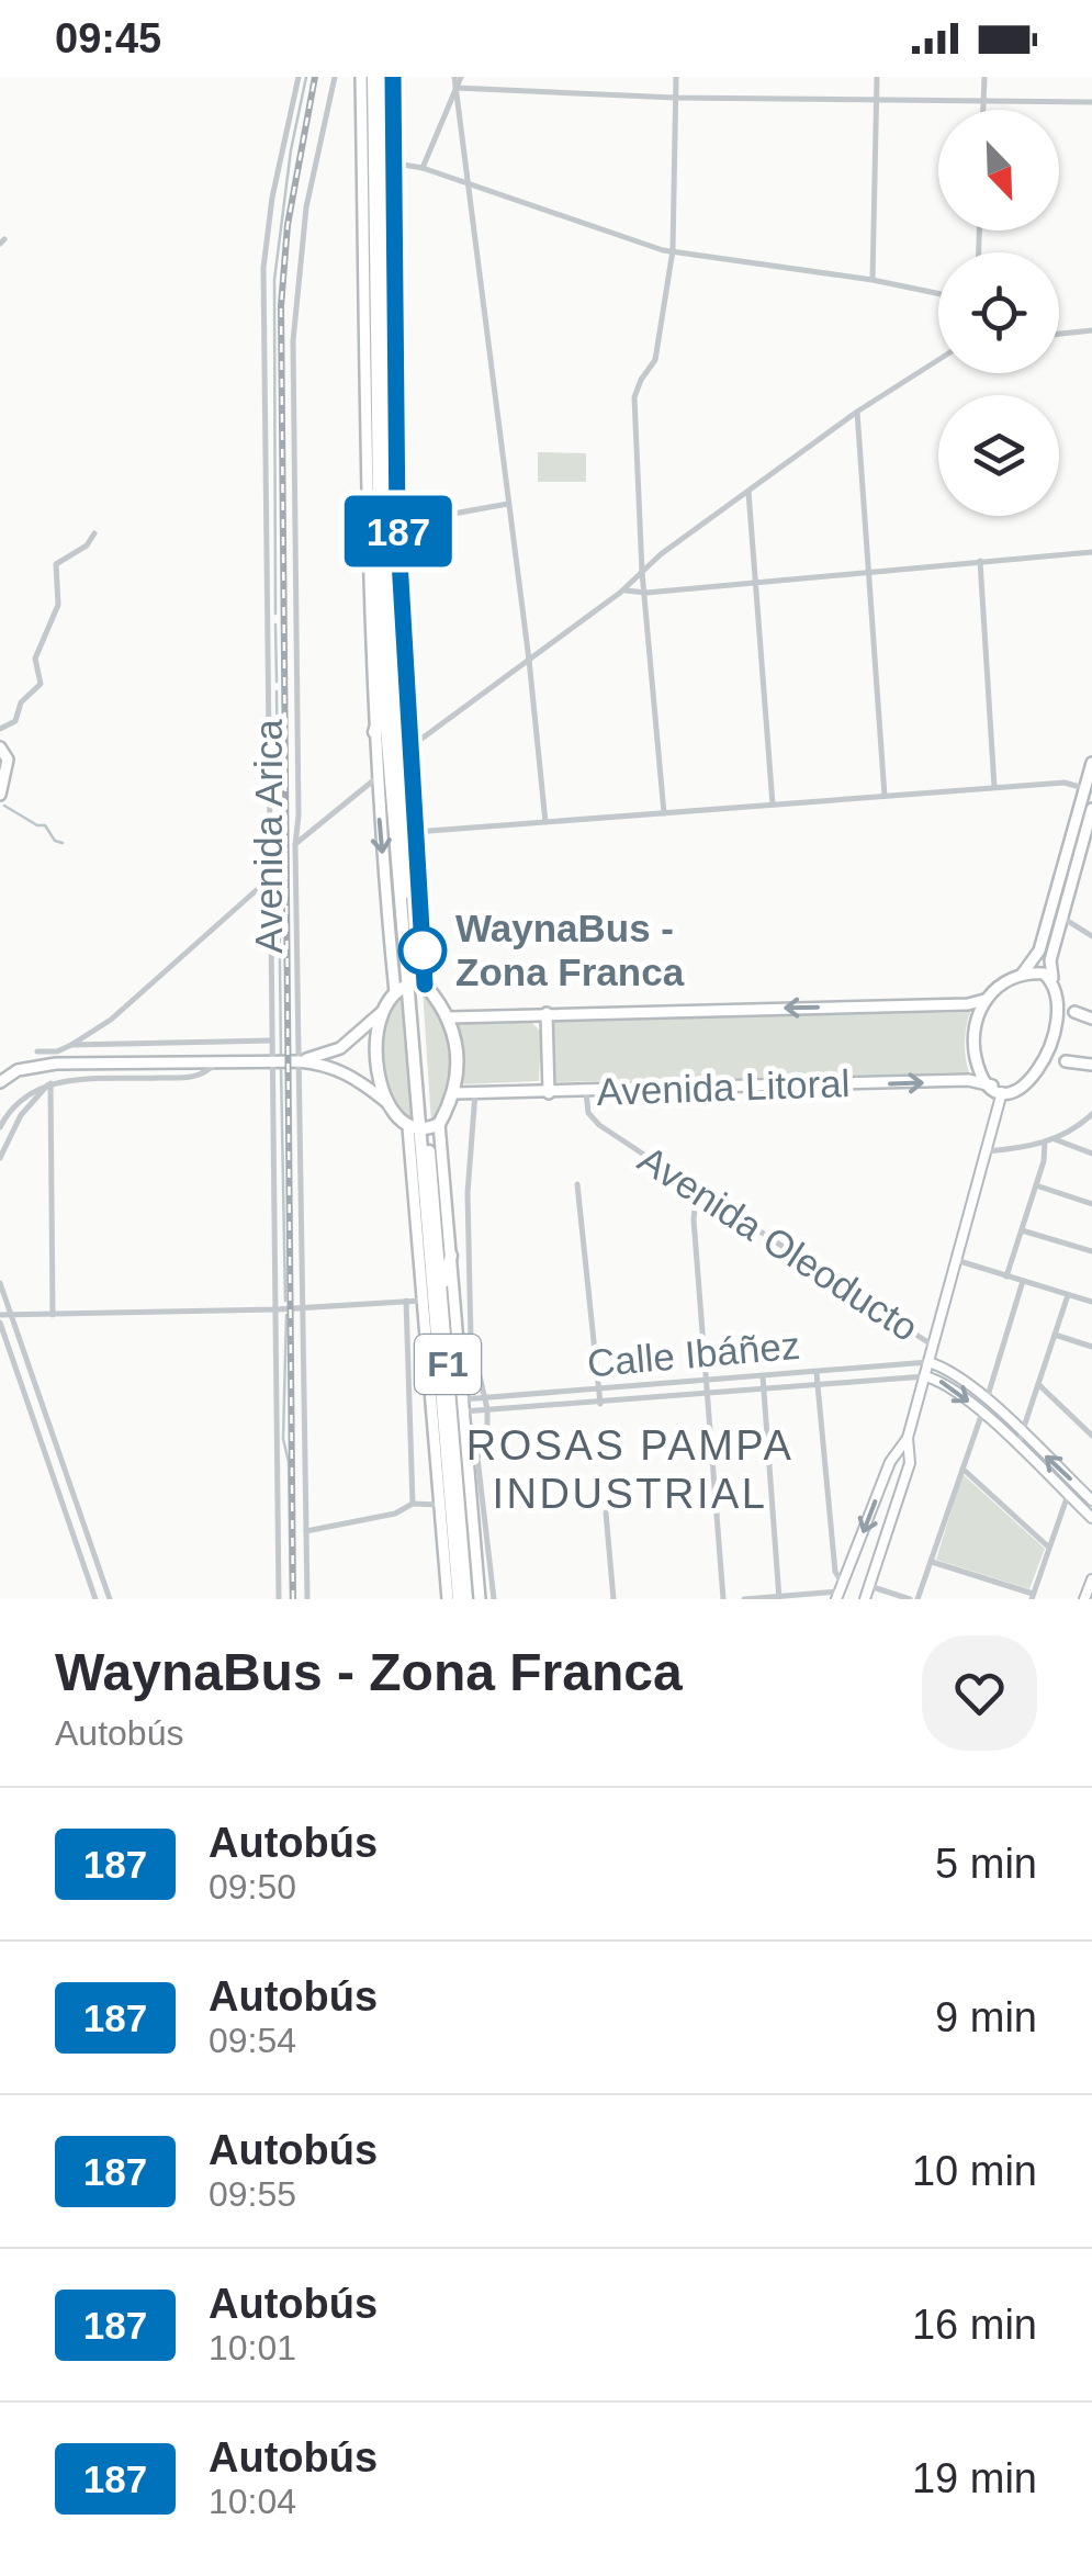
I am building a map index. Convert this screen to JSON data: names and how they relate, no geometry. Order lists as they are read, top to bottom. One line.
{"streets":{"highway":["F1"],"main road":["Avenida Litoral"],"street":["Avenida Arica","Avenida Oleoducto","Calle Ibáñez"]},"crossings":[["Avenida Litoral","Avenida Oleoducto"],["Avenida Oleoducto","Calle Ibáñez"]],"districts":["ROSAS PAMPA INDUSTRIAL"],"places":["WaynaBus - Zona Franca"],"lines":["bus line 187"],"north":"bottom right","page":{"status":"09:45","on_map":"187","heading":["WaynaBus - Zona Franca","Autobús"],"list":[{"mark":"187","name":"Autobús","note":"09:50","value":"5 min"},{"mark":"187","name":"Autobús","note":"09:54","value":"9 min"},{"mark":"187","name":"Autobús","note":"09:55","value":"10 min"},{"mark":"187","name":"Autobús","note":"10:01","value":"16 min"},{"mark":"187","name":"Autobús","note":"10:04","value":"19 min"}]}}
